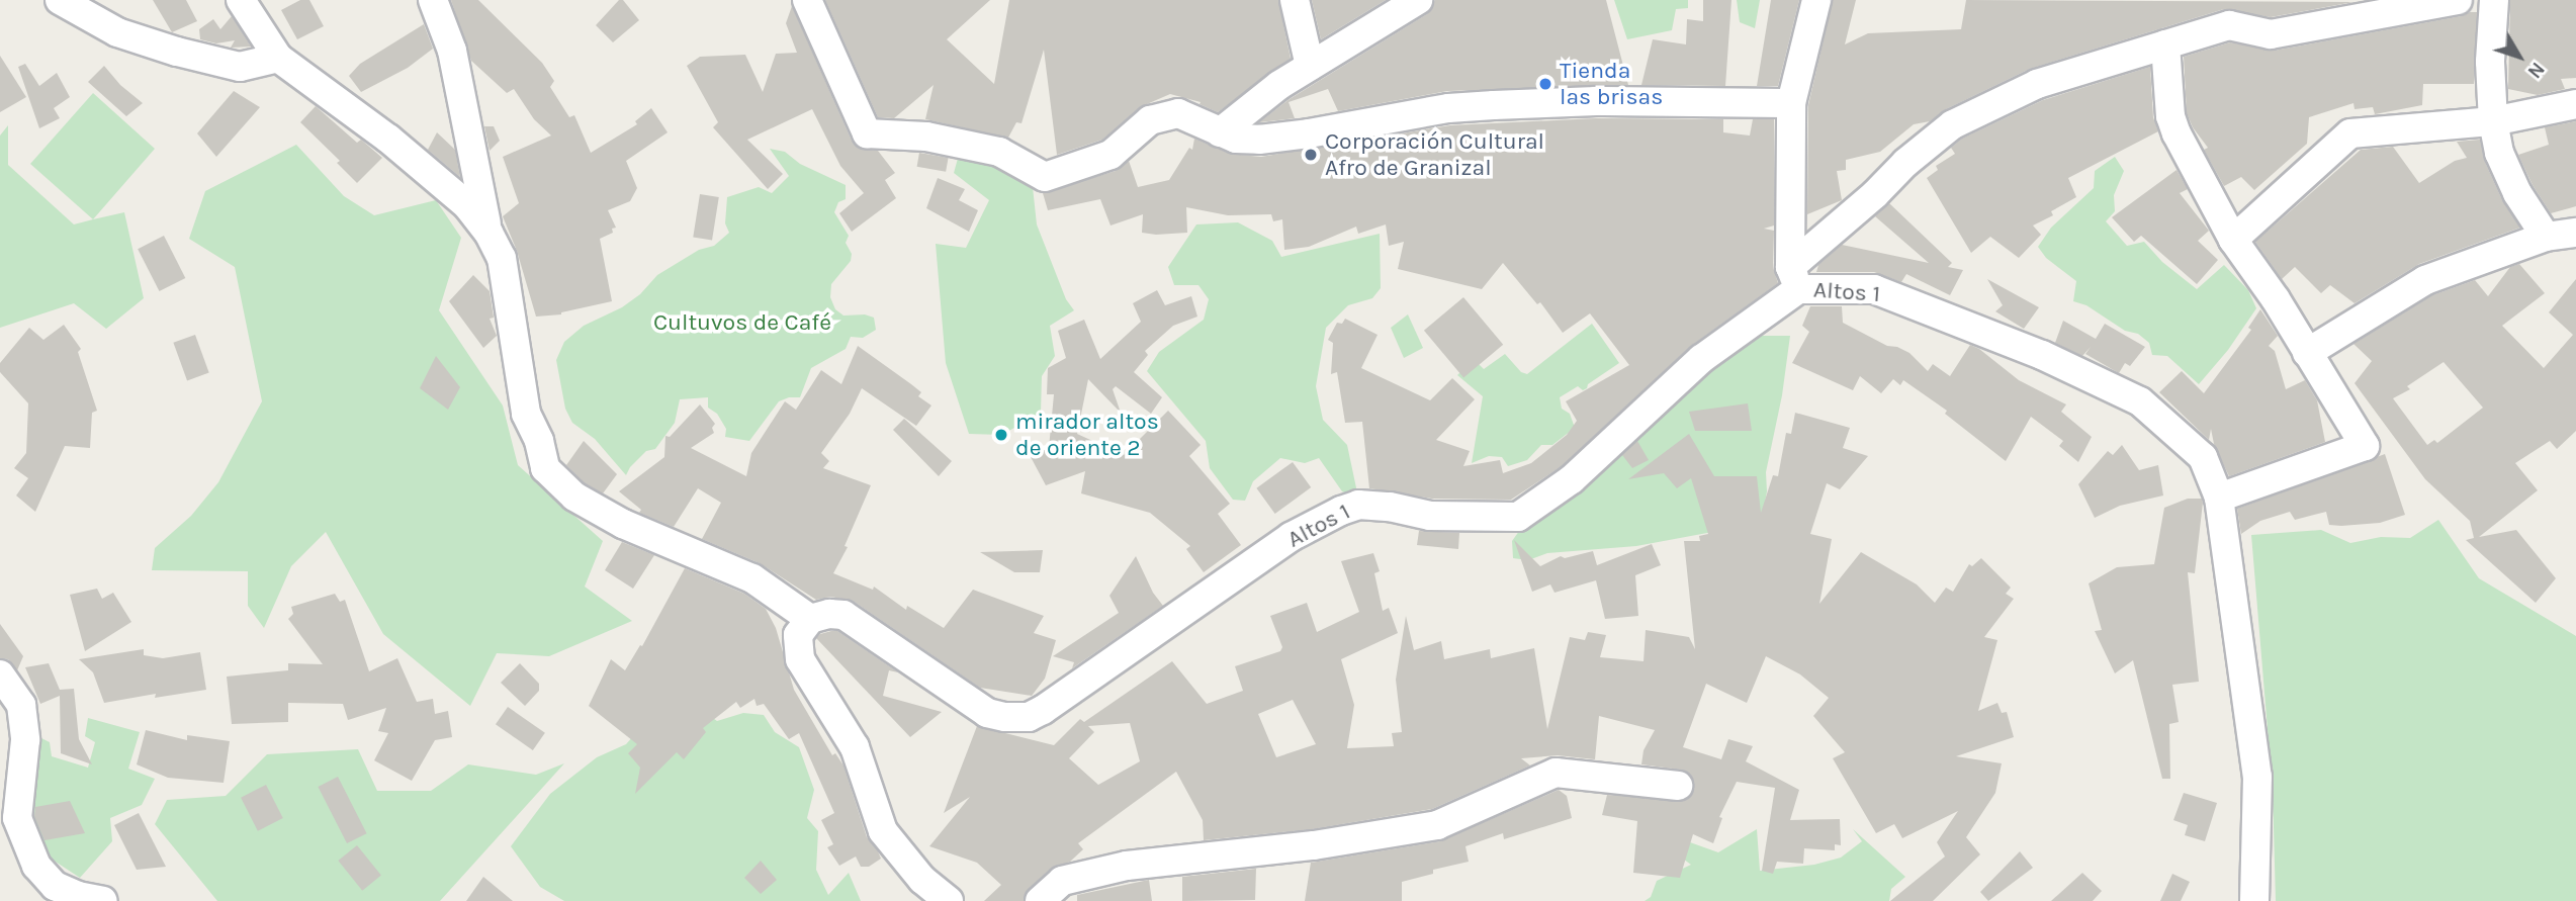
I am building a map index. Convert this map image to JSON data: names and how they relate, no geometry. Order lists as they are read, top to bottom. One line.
{"streets":{"street":["Altos 1"]},"parks":["Cultuvos de Café"],"places":["Tienda las brisas","Corporación Cultural Afro de Granizal","mirador altos de oriente 2"],"north":"bottom right"}
